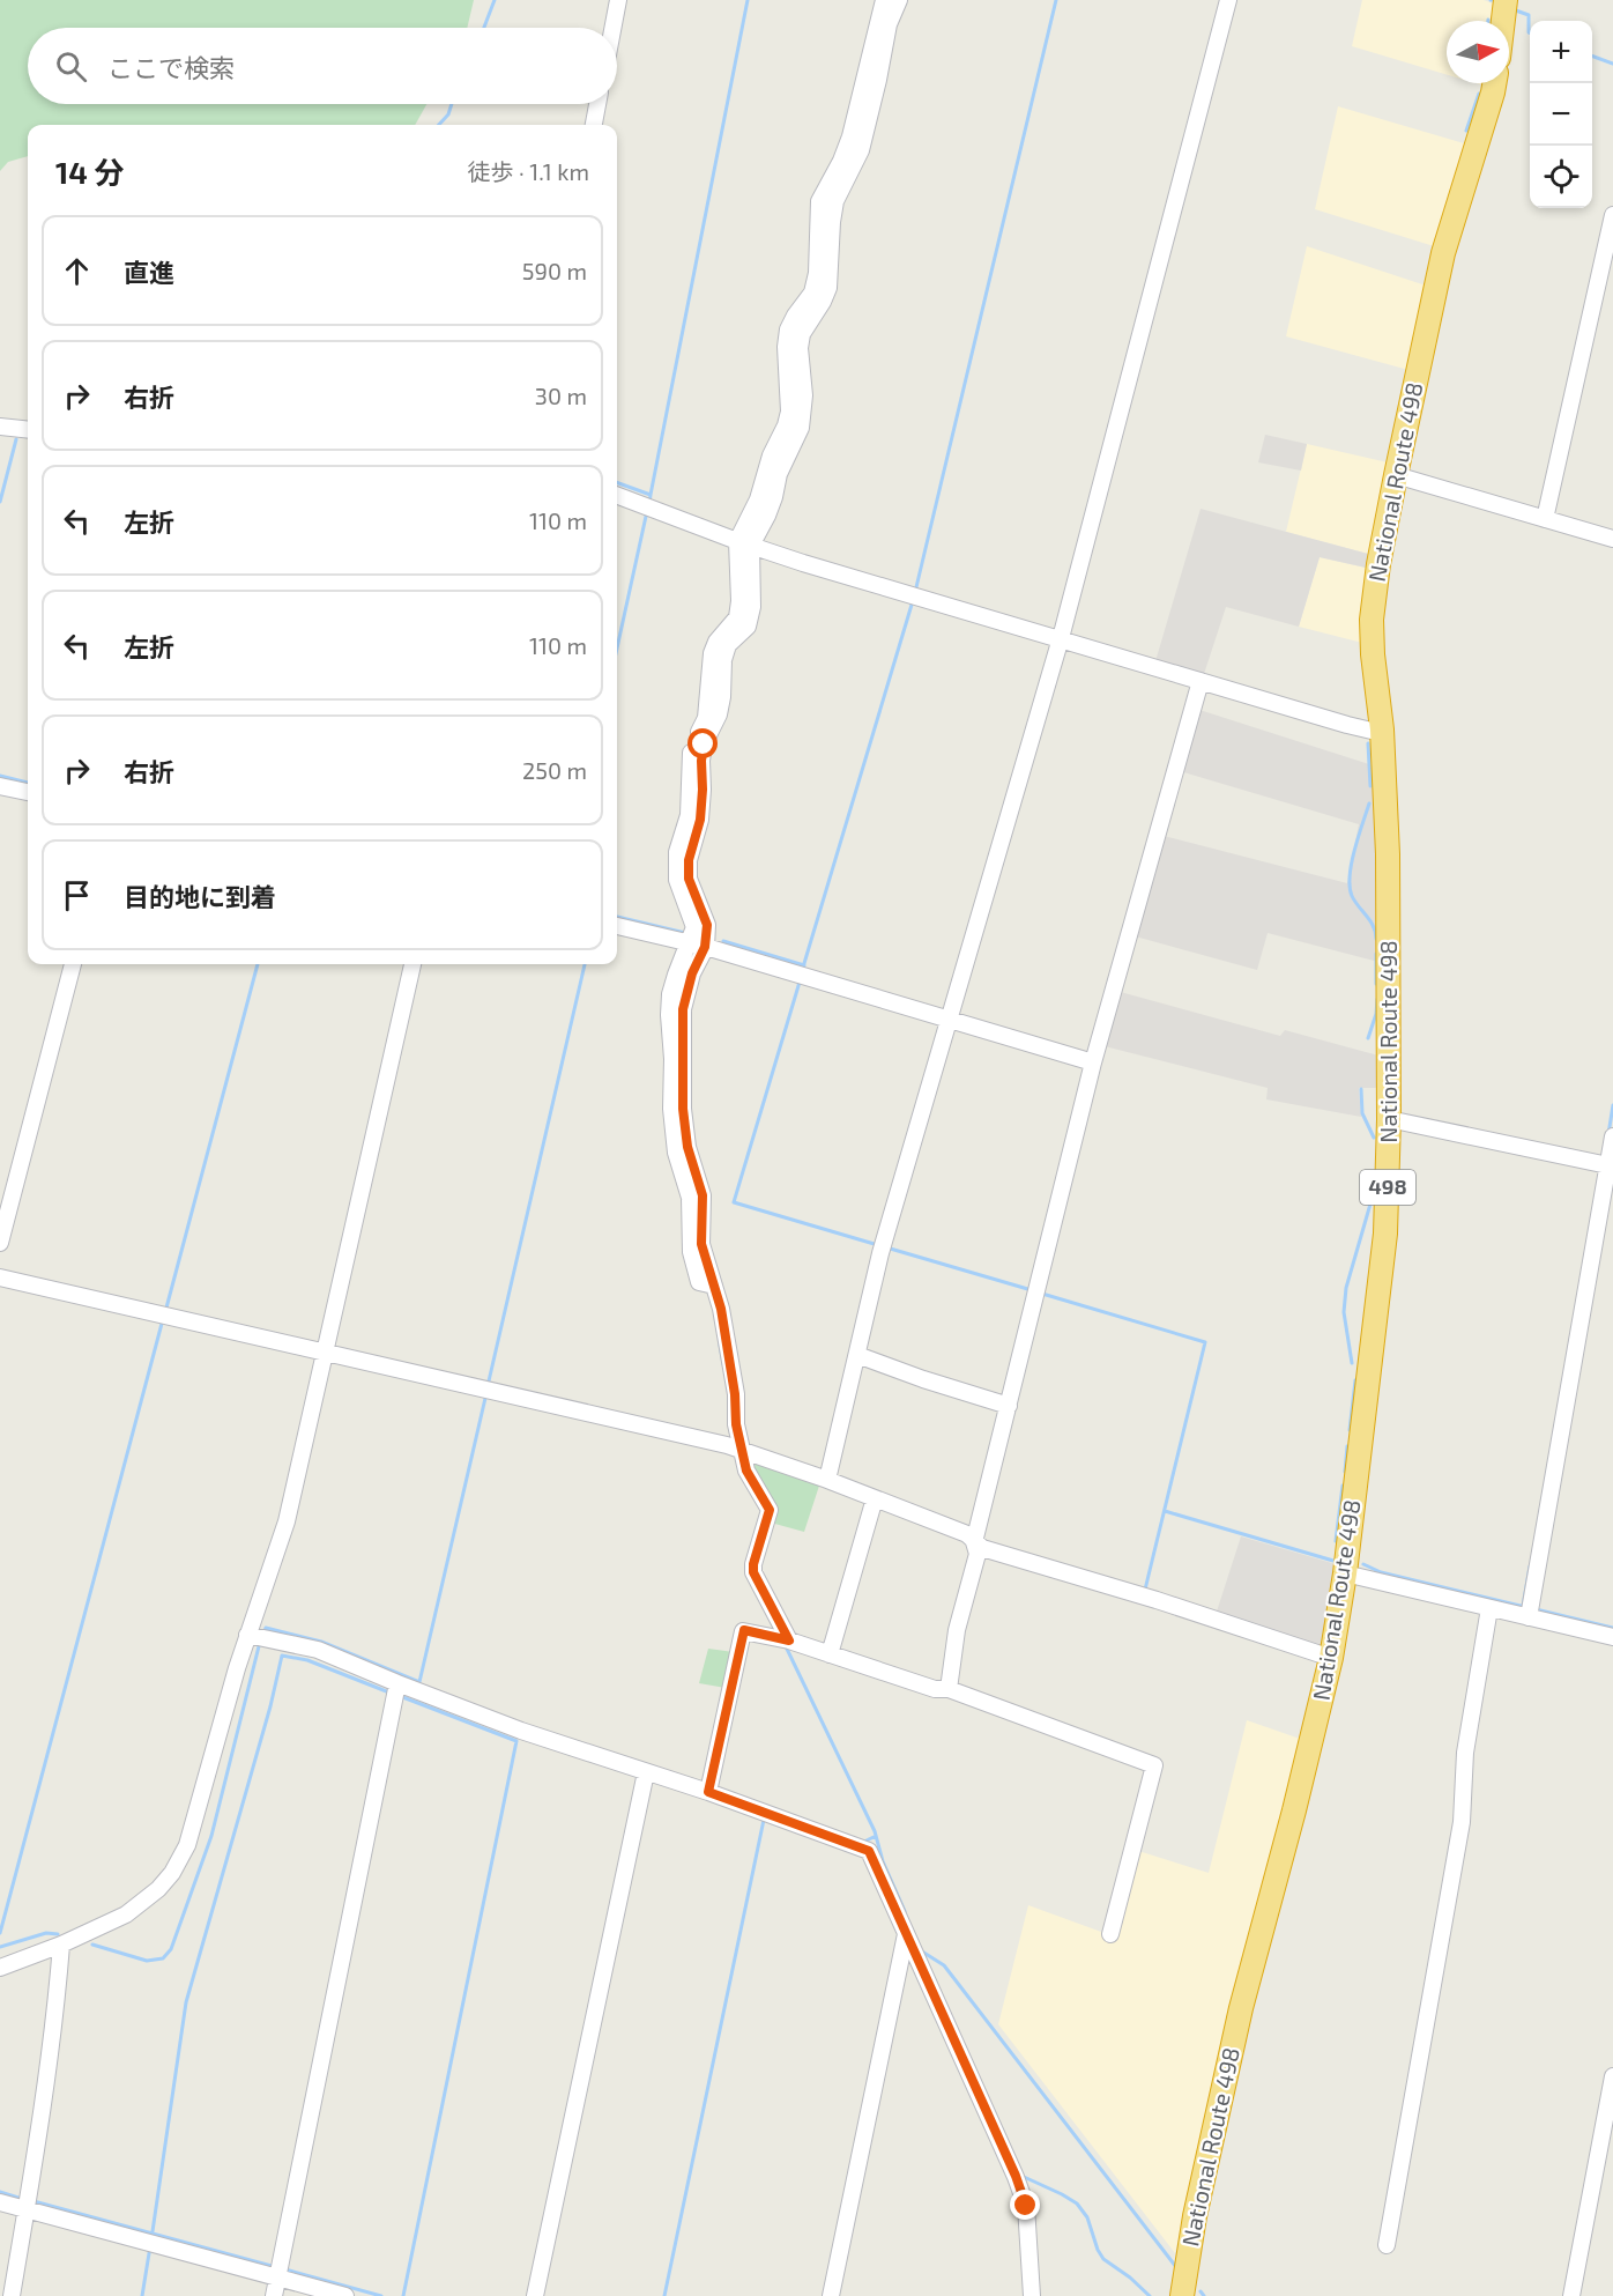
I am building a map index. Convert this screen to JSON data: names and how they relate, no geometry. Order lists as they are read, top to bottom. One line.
{"streets":{"highway":["National Route 498","498"]},"north":"right","page":{"map_buttons":["+","−"],"search":"ここで検索","heading":["14 分","徒歩 · 1.1 km"],"list":[["直進","590 m"],["右折","30 m"],["左折","110 m"],["左折","110 m"],["右折","250 m"],"目的地に到着"]}}
